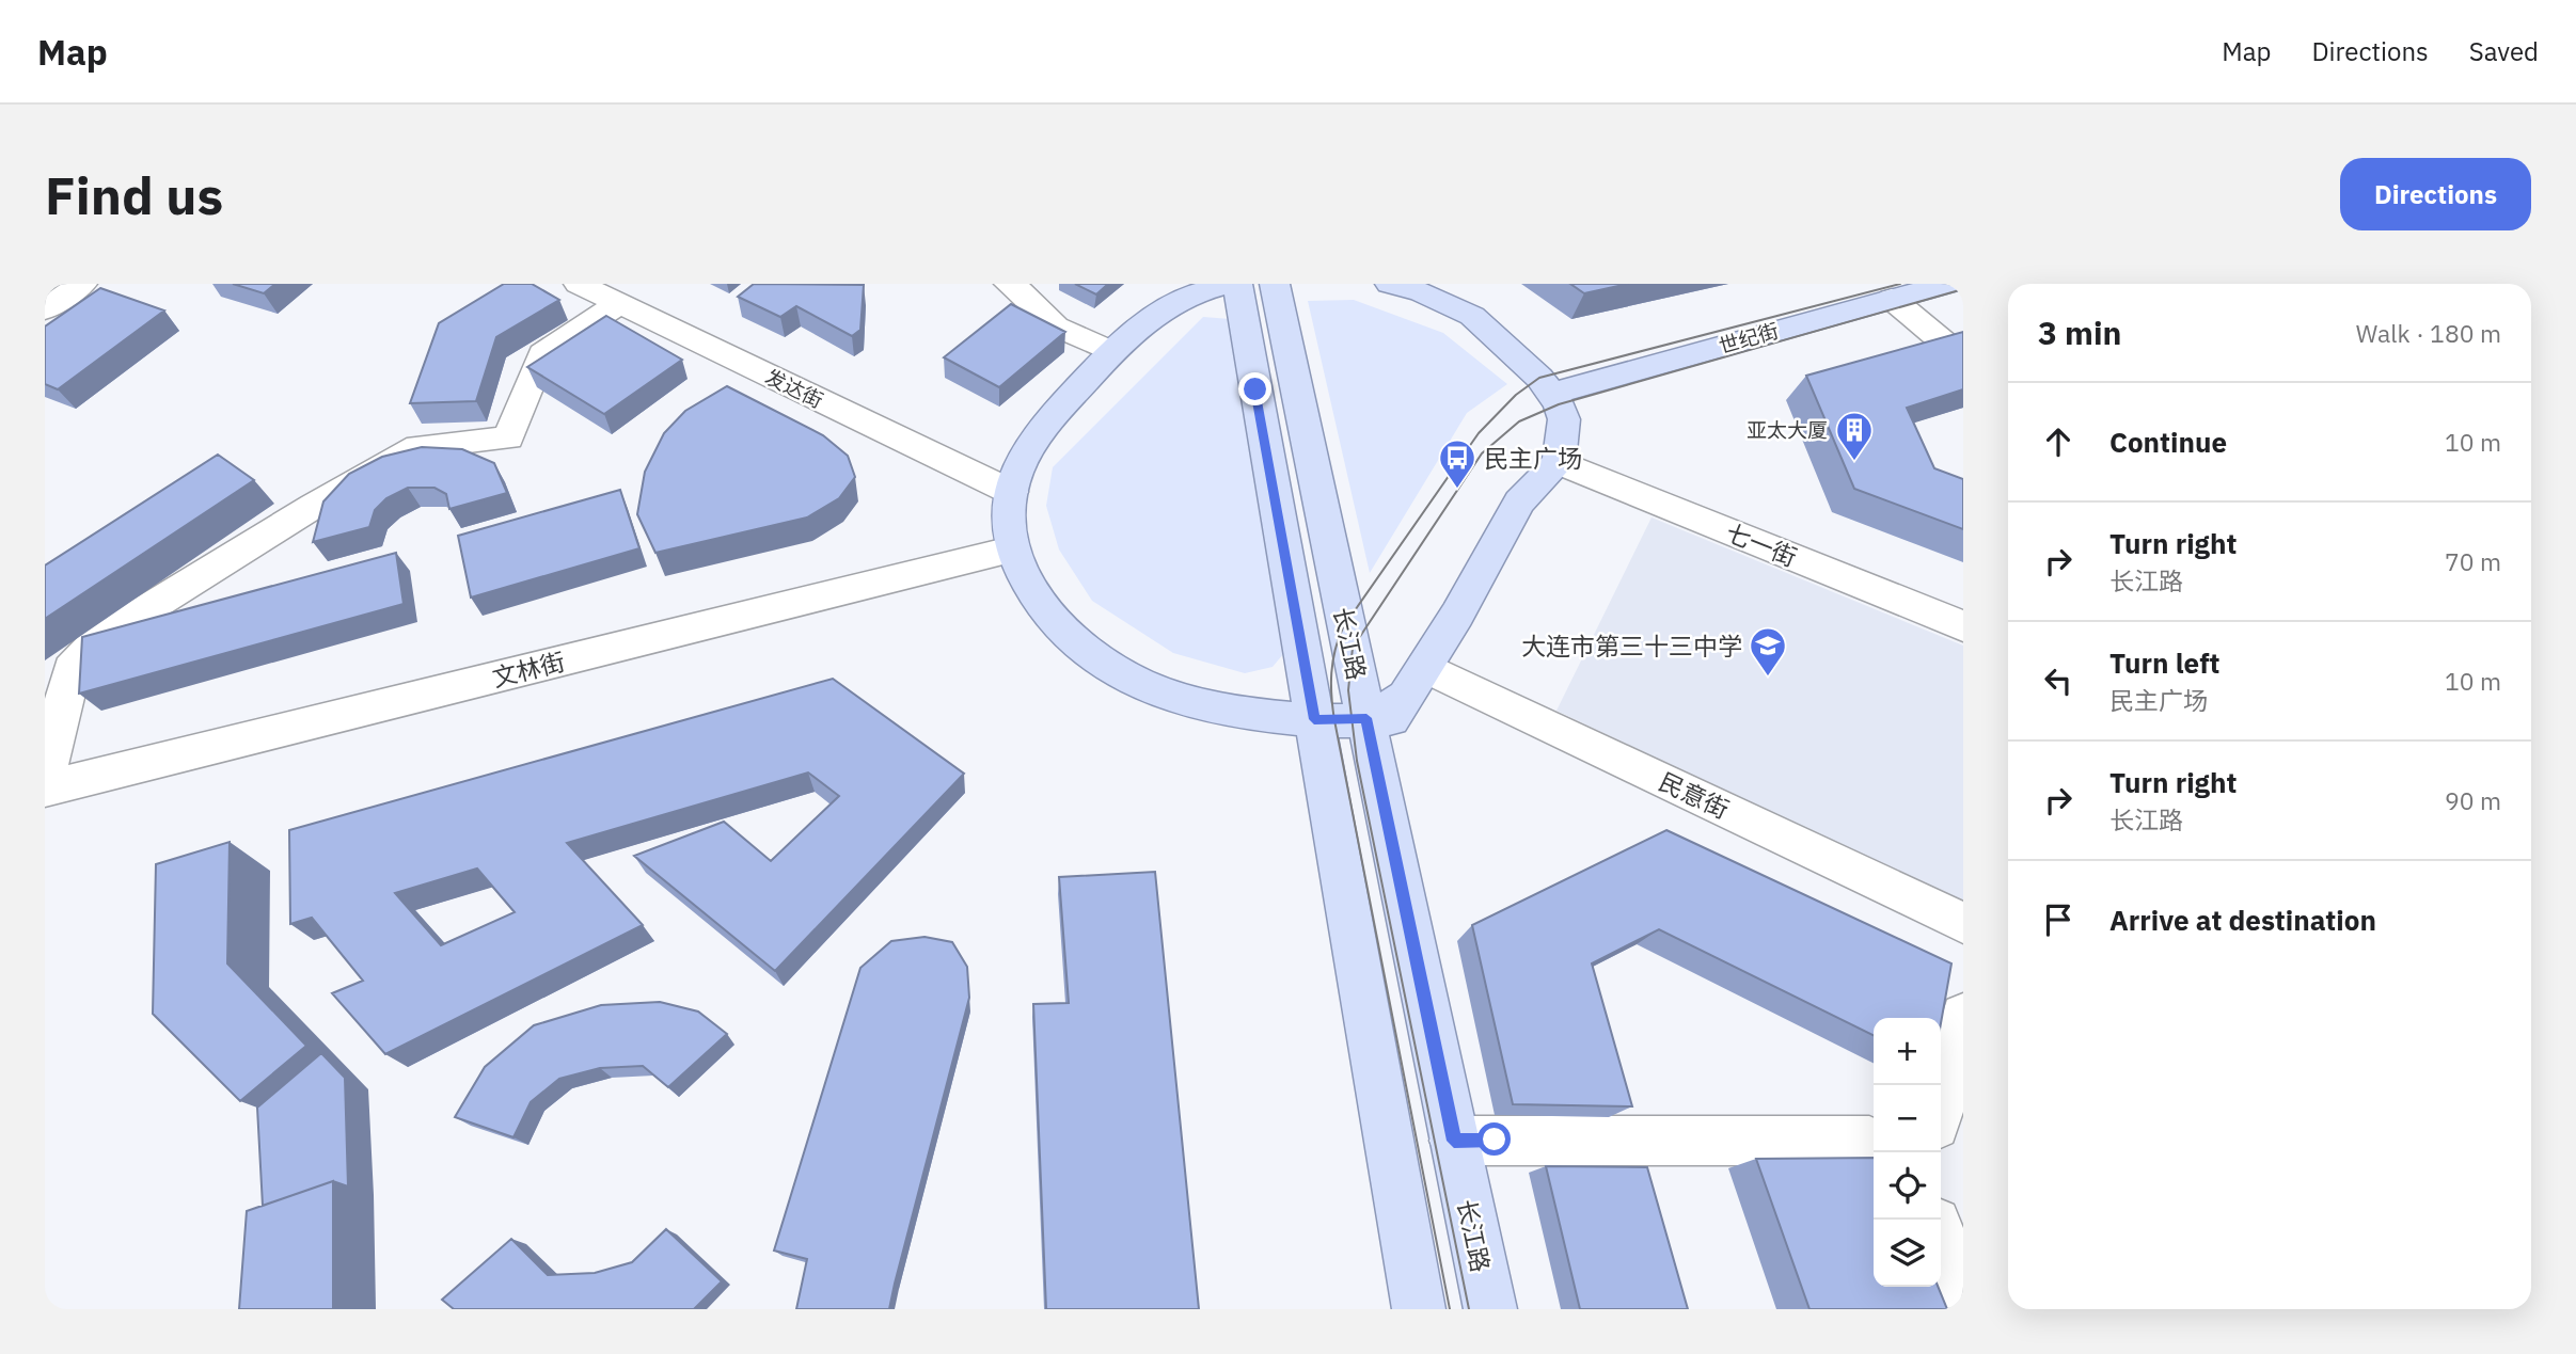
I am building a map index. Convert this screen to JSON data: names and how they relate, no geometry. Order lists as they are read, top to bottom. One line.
{"streets":{"main road":["世纪街","长江路"],"street":["发达街","七一街","文林街","民意街"]},"places":{"building":["亚太大厦"],"bus stop":["民主广场"],"school or university":["大连市第三十三中学"]},"page":{"header":"Map","nav":["Map","Directions","Saved"],"buttons":"Directions","title":"Find us","heading":["3 min","Walk · 180 m"],"list":[["Continue","10 m"],["Turn right","长江路","70 m"],["Turn left","民主广场","10 m"],["Turn right","长江路","90 m"],"Arrive at destination"],"map_buttons":["+","−"]}}
